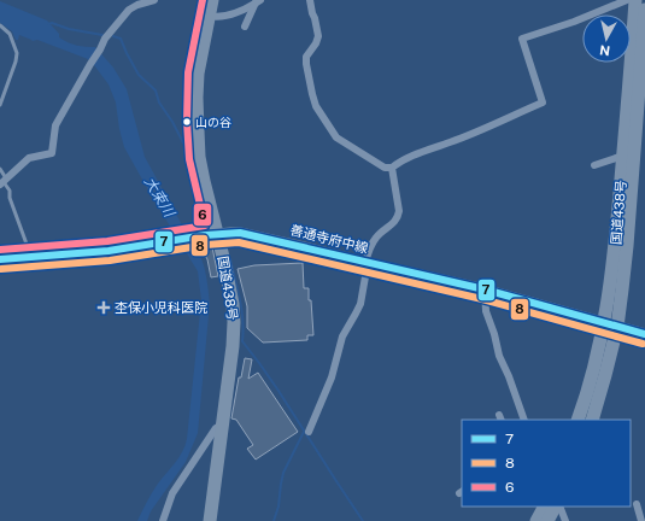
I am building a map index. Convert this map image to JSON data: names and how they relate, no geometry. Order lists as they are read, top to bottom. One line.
{"streets":{"highway":["国道438号"],"main road":["善通寺府中線"]},"crossings":[["国道438号","善通寺府中線"]],"water":["大束川"],"places":{"other":["山の谷"],"health":["杢保小児科医院"]},"lines":["transit line 6","transit line 7","transit line 8"],"legend":["7","8","6"],"north":"bottom"}
